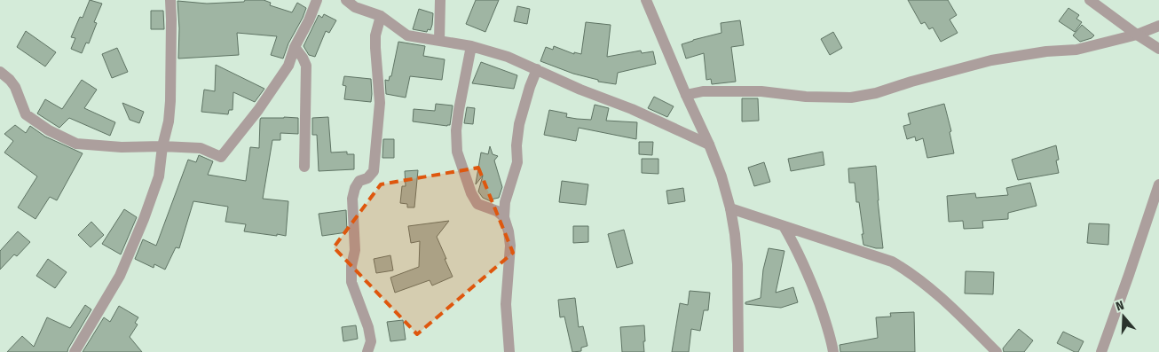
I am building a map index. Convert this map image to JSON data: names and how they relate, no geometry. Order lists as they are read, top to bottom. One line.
{"north":"top"}
